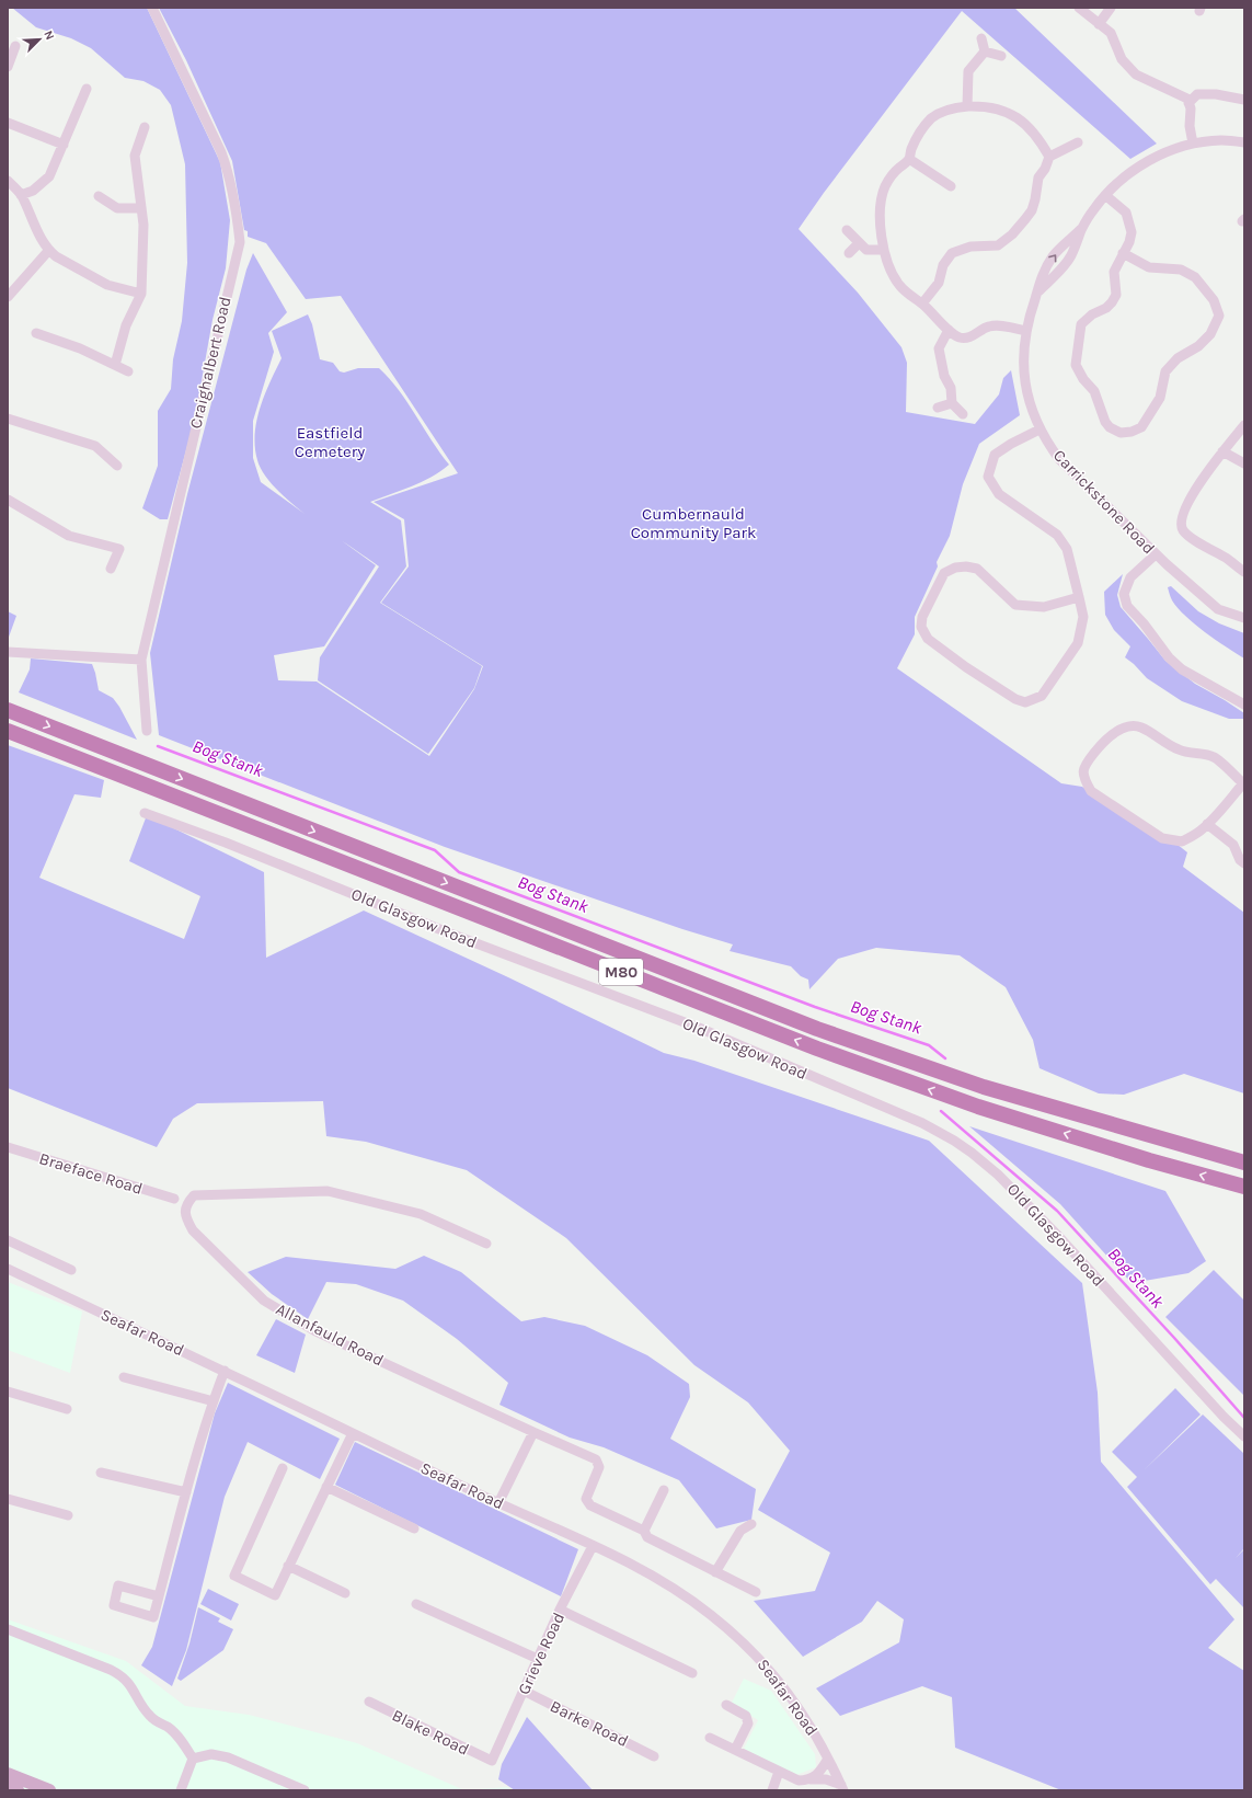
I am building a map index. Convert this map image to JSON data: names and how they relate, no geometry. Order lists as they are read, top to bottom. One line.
{"streets":{"highway":["M80"],"street":["Craighalbert Road","Carrickstone Road","Old Glasgow Road","Braeface Road","Seafar Road","Allanfauld Road","Grieve Road","Barke Road","Blake Road"]},"crossings":[["Seafar Road","Grieve Road"],["Grieve Road","Barke Road"],["Grieve Road","Blake Road"]],"water":["Bog Stank"],"parks":["Eastfield Cemetery","Cumbernauld Community Park"],"north":"top right"}
